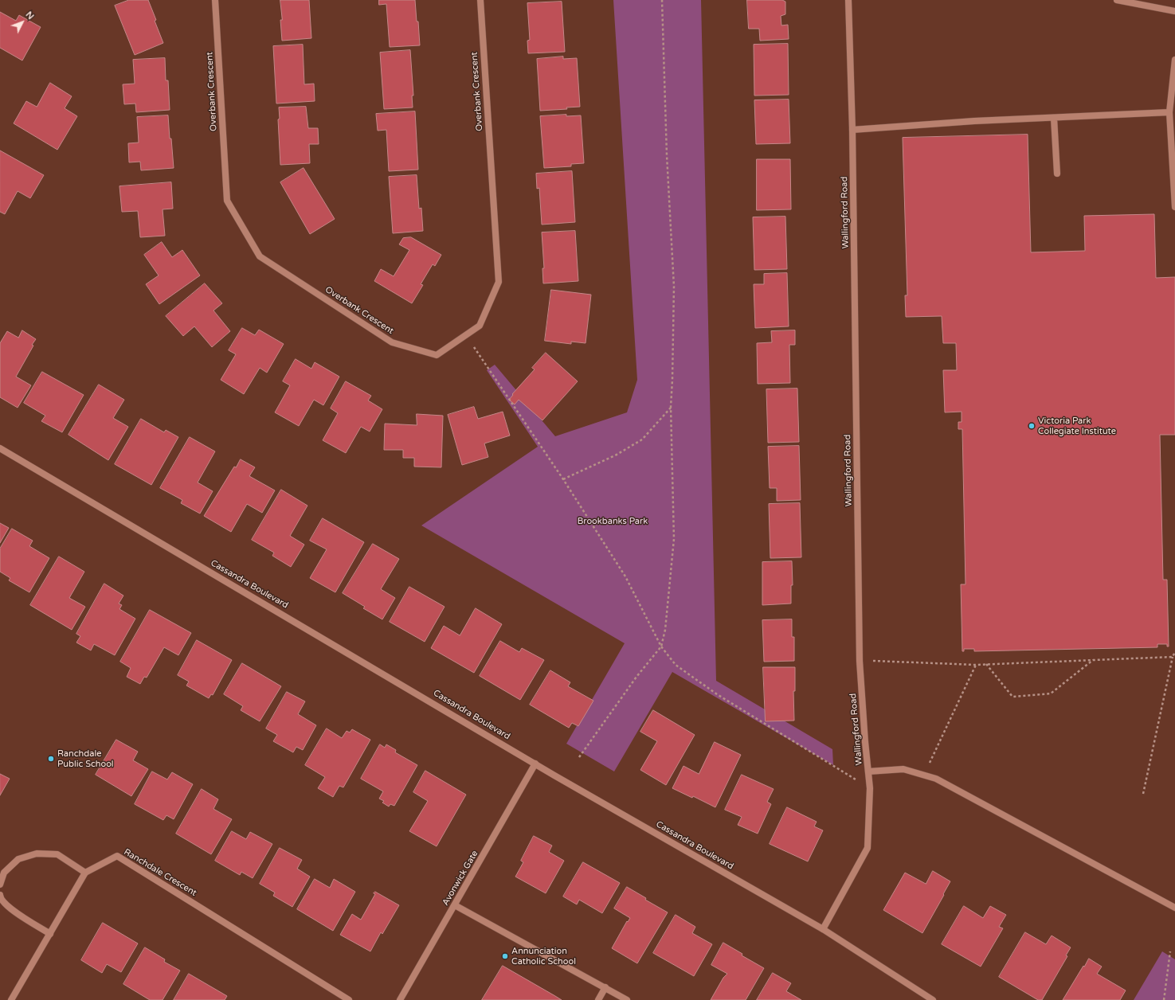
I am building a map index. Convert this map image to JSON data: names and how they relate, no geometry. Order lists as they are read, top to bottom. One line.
{"streets":{"street":["Overbank Crescent","Wallingford Road","Cassandra Boulevard","Ranchdale Crescent","Avonwick Gate"]},"crossings":[["Wallingford Road","Cassandra Boulevard"],["Cassandra Boulevard","Avonwick Gate"]],"parks":["Brookbanks Park"],"places":["Victoria Park Collegiate Institute","Ranchdale Public School","Annunciation Catholic School"],"north":"top right"}
